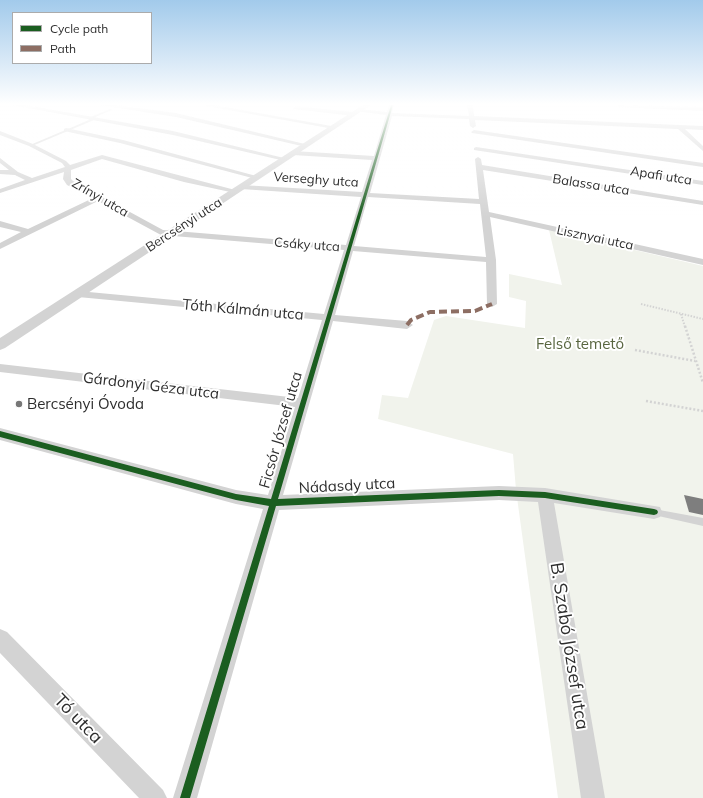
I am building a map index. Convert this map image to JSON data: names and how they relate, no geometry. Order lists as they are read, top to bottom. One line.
{"streets":{"street":["Apafi utca","Verseghy utca","Balassa utca","Zrínyi utca","Bercsényi utca","Lisznyai utca","Csáky utca","Tóth Kálmán utca","Gárdonyi Géza utca","Ficsór József utca","Nádasdy utca","B. Szabó József utca","Tó utca"]},"crossings":[["Verseghy utca","Zrínyi utca"],["Verseghy utca","Bercsényi utca"],["Verseghy utca","Ficsór József utca"],["Zrínyi utca","Bercsényi utca"],["Zrínyi utca","Csáky utca"],["Bercsényi utca","Csáky utca"],["Bercsényi utca","Tóth Kálmán utca"],["Csáky utca","Ficsór József utca"],["Tóth Kálmán utca","Ficsór József utca"],["Gárdonyi Géza utca","Ficsór József utca"],["Ficsór József utca","Nádasdy utca"],["Nádasdy utca","B. Szabó József utca"]],"parks":["Felső temető"],"places":["Bercsényi Óvoda"],"legend":["Cycle path","Path"]}
